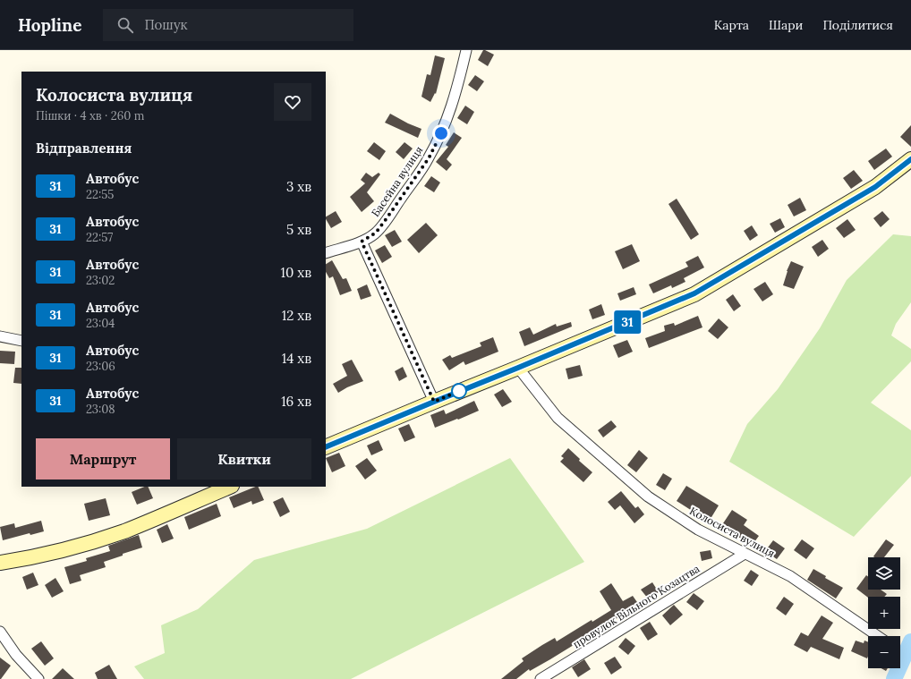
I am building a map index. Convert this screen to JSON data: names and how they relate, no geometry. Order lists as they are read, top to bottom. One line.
{"streets":{"street":["Басейна вулиця","Колосиста вулиця","провулок Вільного Козацтва"]},"crossings":[["Колосиста вулиця","провулок Вільного Козацтва"]],"lines":["bus line 31"],"page":{"header":"Hopline","search":"Пошук","nav":["Карта","Шари","Поділитися"],"on_map":"31","heading":[["Колосиста вулиця","Пішки · 4 хв · 260 m"],"Відправлення"],"list":[{"mark":"31","name":"Автобус","note":"22:55","value":"3 хв"},{"mark":"31","name":"Автобус","note":"22:57","value":"5 хв"},{"mark":"31","name":"Автобус","note":"23:02","value":"10 хв"},{"mark":"31","name":"Автобус","note":"23:04","value":"12 хв"},{"mark":"31","name":"Автобус","note":"23:06","value":"14 хв"},{"mark":"31","name":"Автобус","note":"23:08","value":"16 хв"}],"buttons":["Маршрут","Квитки"],"map_buttons":["+","−"]}}
